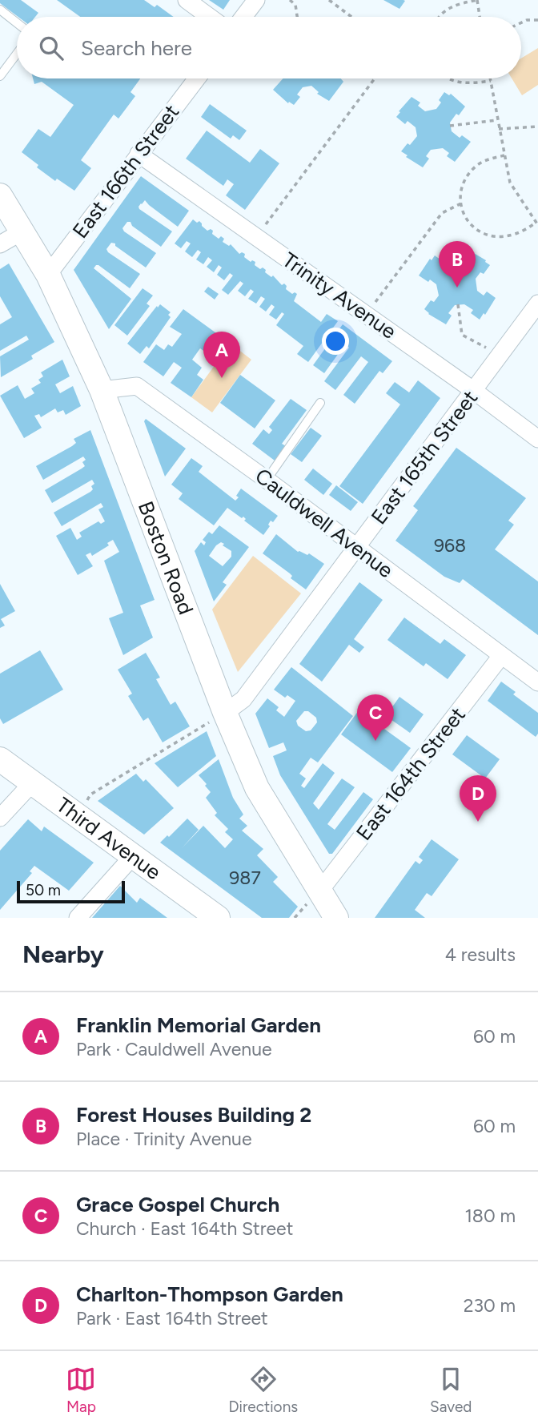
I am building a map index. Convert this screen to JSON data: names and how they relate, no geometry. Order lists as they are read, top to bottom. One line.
{"streets":{"main road":["Boston Road","Third Avenue"],"street":["East 166th Street","Trinity Avenue","East 165th Street","Cauldwell Avenue","East 164th Street"]},"crossings":[["East 166th Street","Trinity Avenue"],["East 166th Street","Boston Road"],["Trinity Avenue","East 165th Street"],["East 165th Street","Cauldwell Avenue"],["East 165th Street","Boston Road"],["Cauldwell Avenue","Boston Road"],["Cauldwell Avenue","East 164th Street"],["Boston Road","East 164th Street"]],"house_numbers":["968","987"],"scale_bar":"50 m","page":{"search":"Search here","pins":["B","A","C","D"],"scale":"50 m","heading":["Nearby","4 results"],"list":[{"mark":"A","name":"Franklin Memorial Garden","note":"Park · Cauldwell Avenue","value":"60 m"},{"mark":"B","name":"Forest Houses Building 2","note":"Place · Trinity Avenue","value":"60 m"},{"mark":"C","name":"Grace Gospel Church","note":"Church · East 164th Street","value":"180 m"},{"mark":"D","name":"Charlton-Thompson Garden","note":"Park · East 164th Street","value":"230 m"}],"nav":["Map","Directions","Saved"]}}
